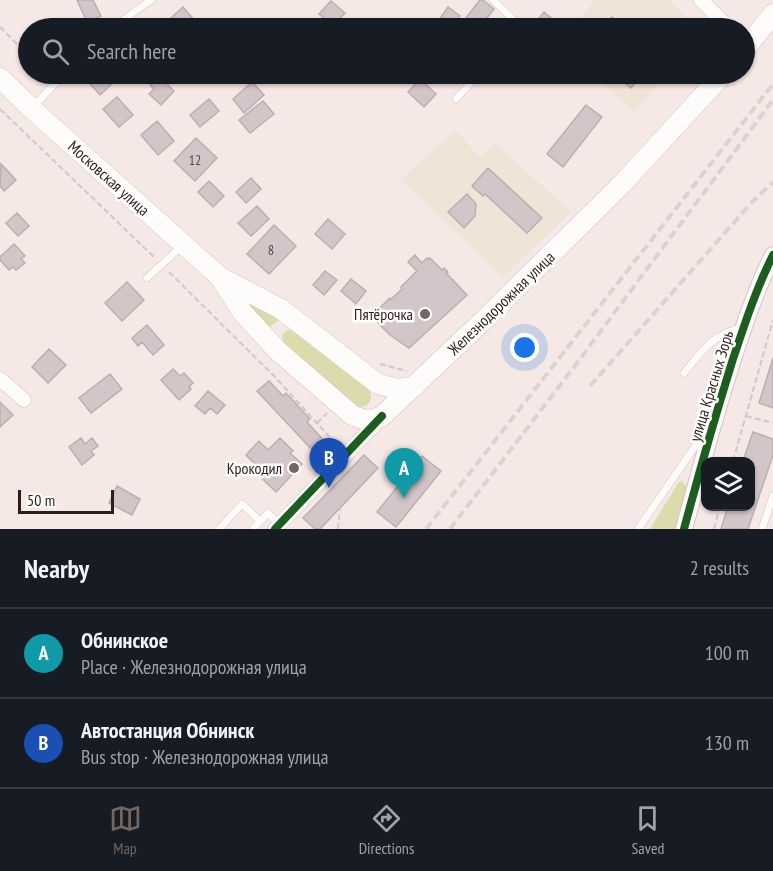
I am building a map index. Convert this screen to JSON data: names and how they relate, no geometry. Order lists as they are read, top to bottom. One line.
{"streets":{"main road":["Московская улица","Железнодорожная улица"],"street":["улица Красных Зорь"]},"places":["Пятёрочка","Крокодил"],"house_numbers":["12","8"],"scale_bar":"50 m","page":{"search":"Search here","pins":["B","A"],"scale":"50 m","heading":["Nearby","2 results"],"list":[{"mark":"A","name":"Обнинское","note":"Place · Железнодорожная улица","value":"100 m"},{"mark":"B","name":"Автостанция Обнинск","note":"Bus stop · Железнодорожная улица","value":"130 m"}],"nav":["Map","Directions","Saved"]}}
